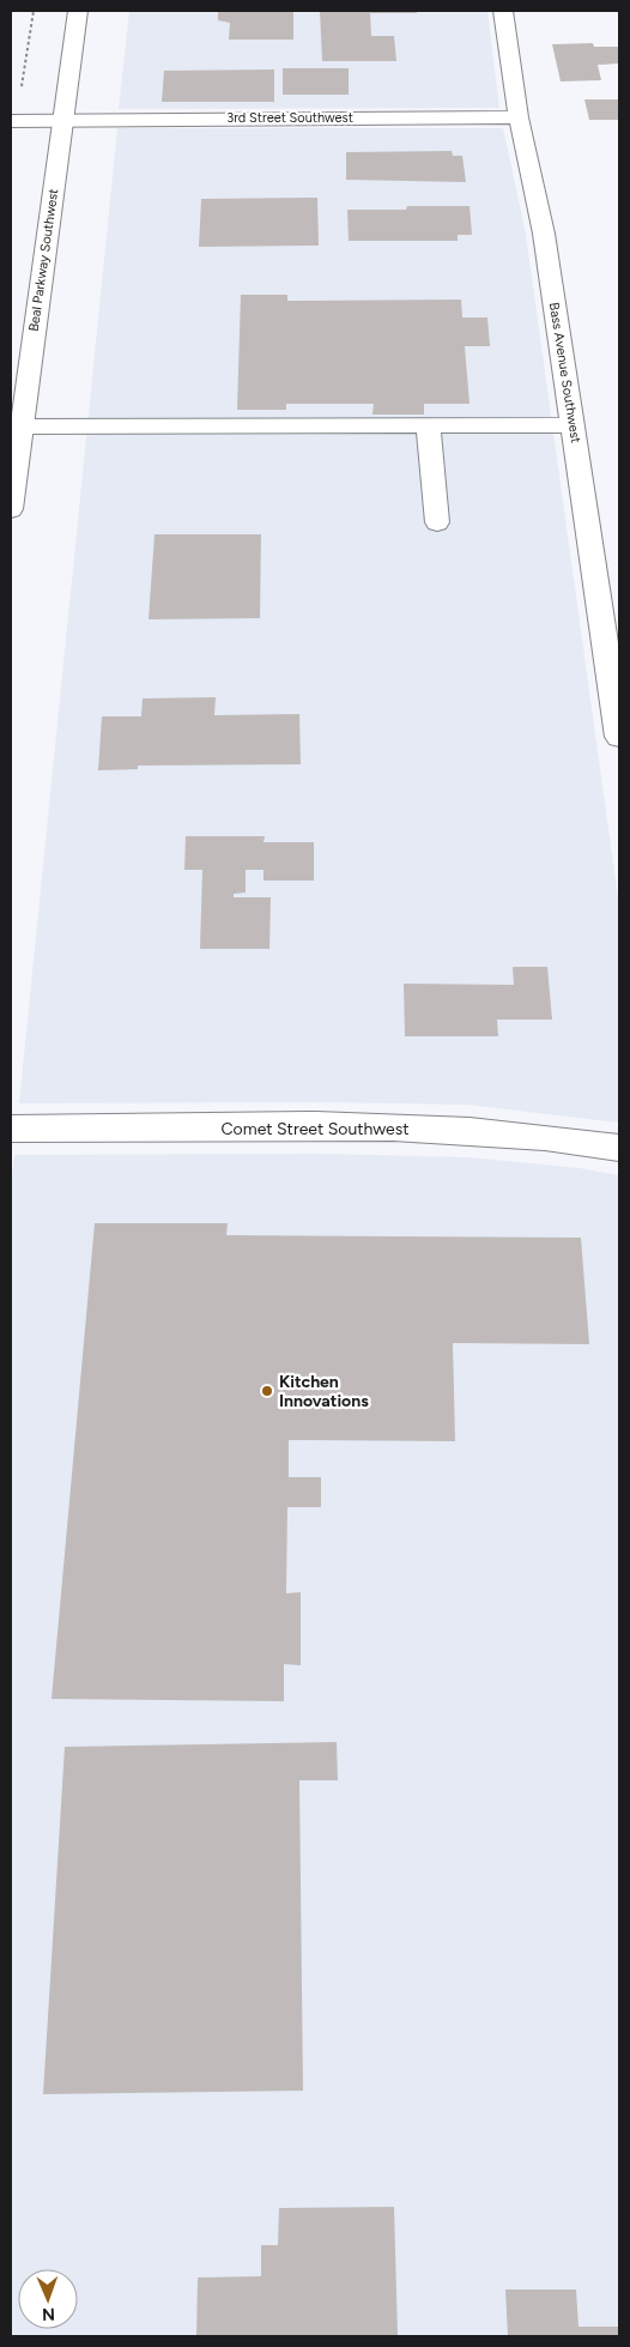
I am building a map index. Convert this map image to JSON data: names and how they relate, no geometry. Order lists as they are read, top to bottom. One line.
{"streets":{"street":["3rd Street Southwest","Beal Parkway Southwest","Bass Avenue Southwest","Comet Street Southwest"]},"crossings":[["3rd Street Southwest","Beal Parkway Southwest"],["3rd Street Southwest","Bass Avenue Southwest"]],"places":["Kitchen Innovations"],"north":"bottom"}
